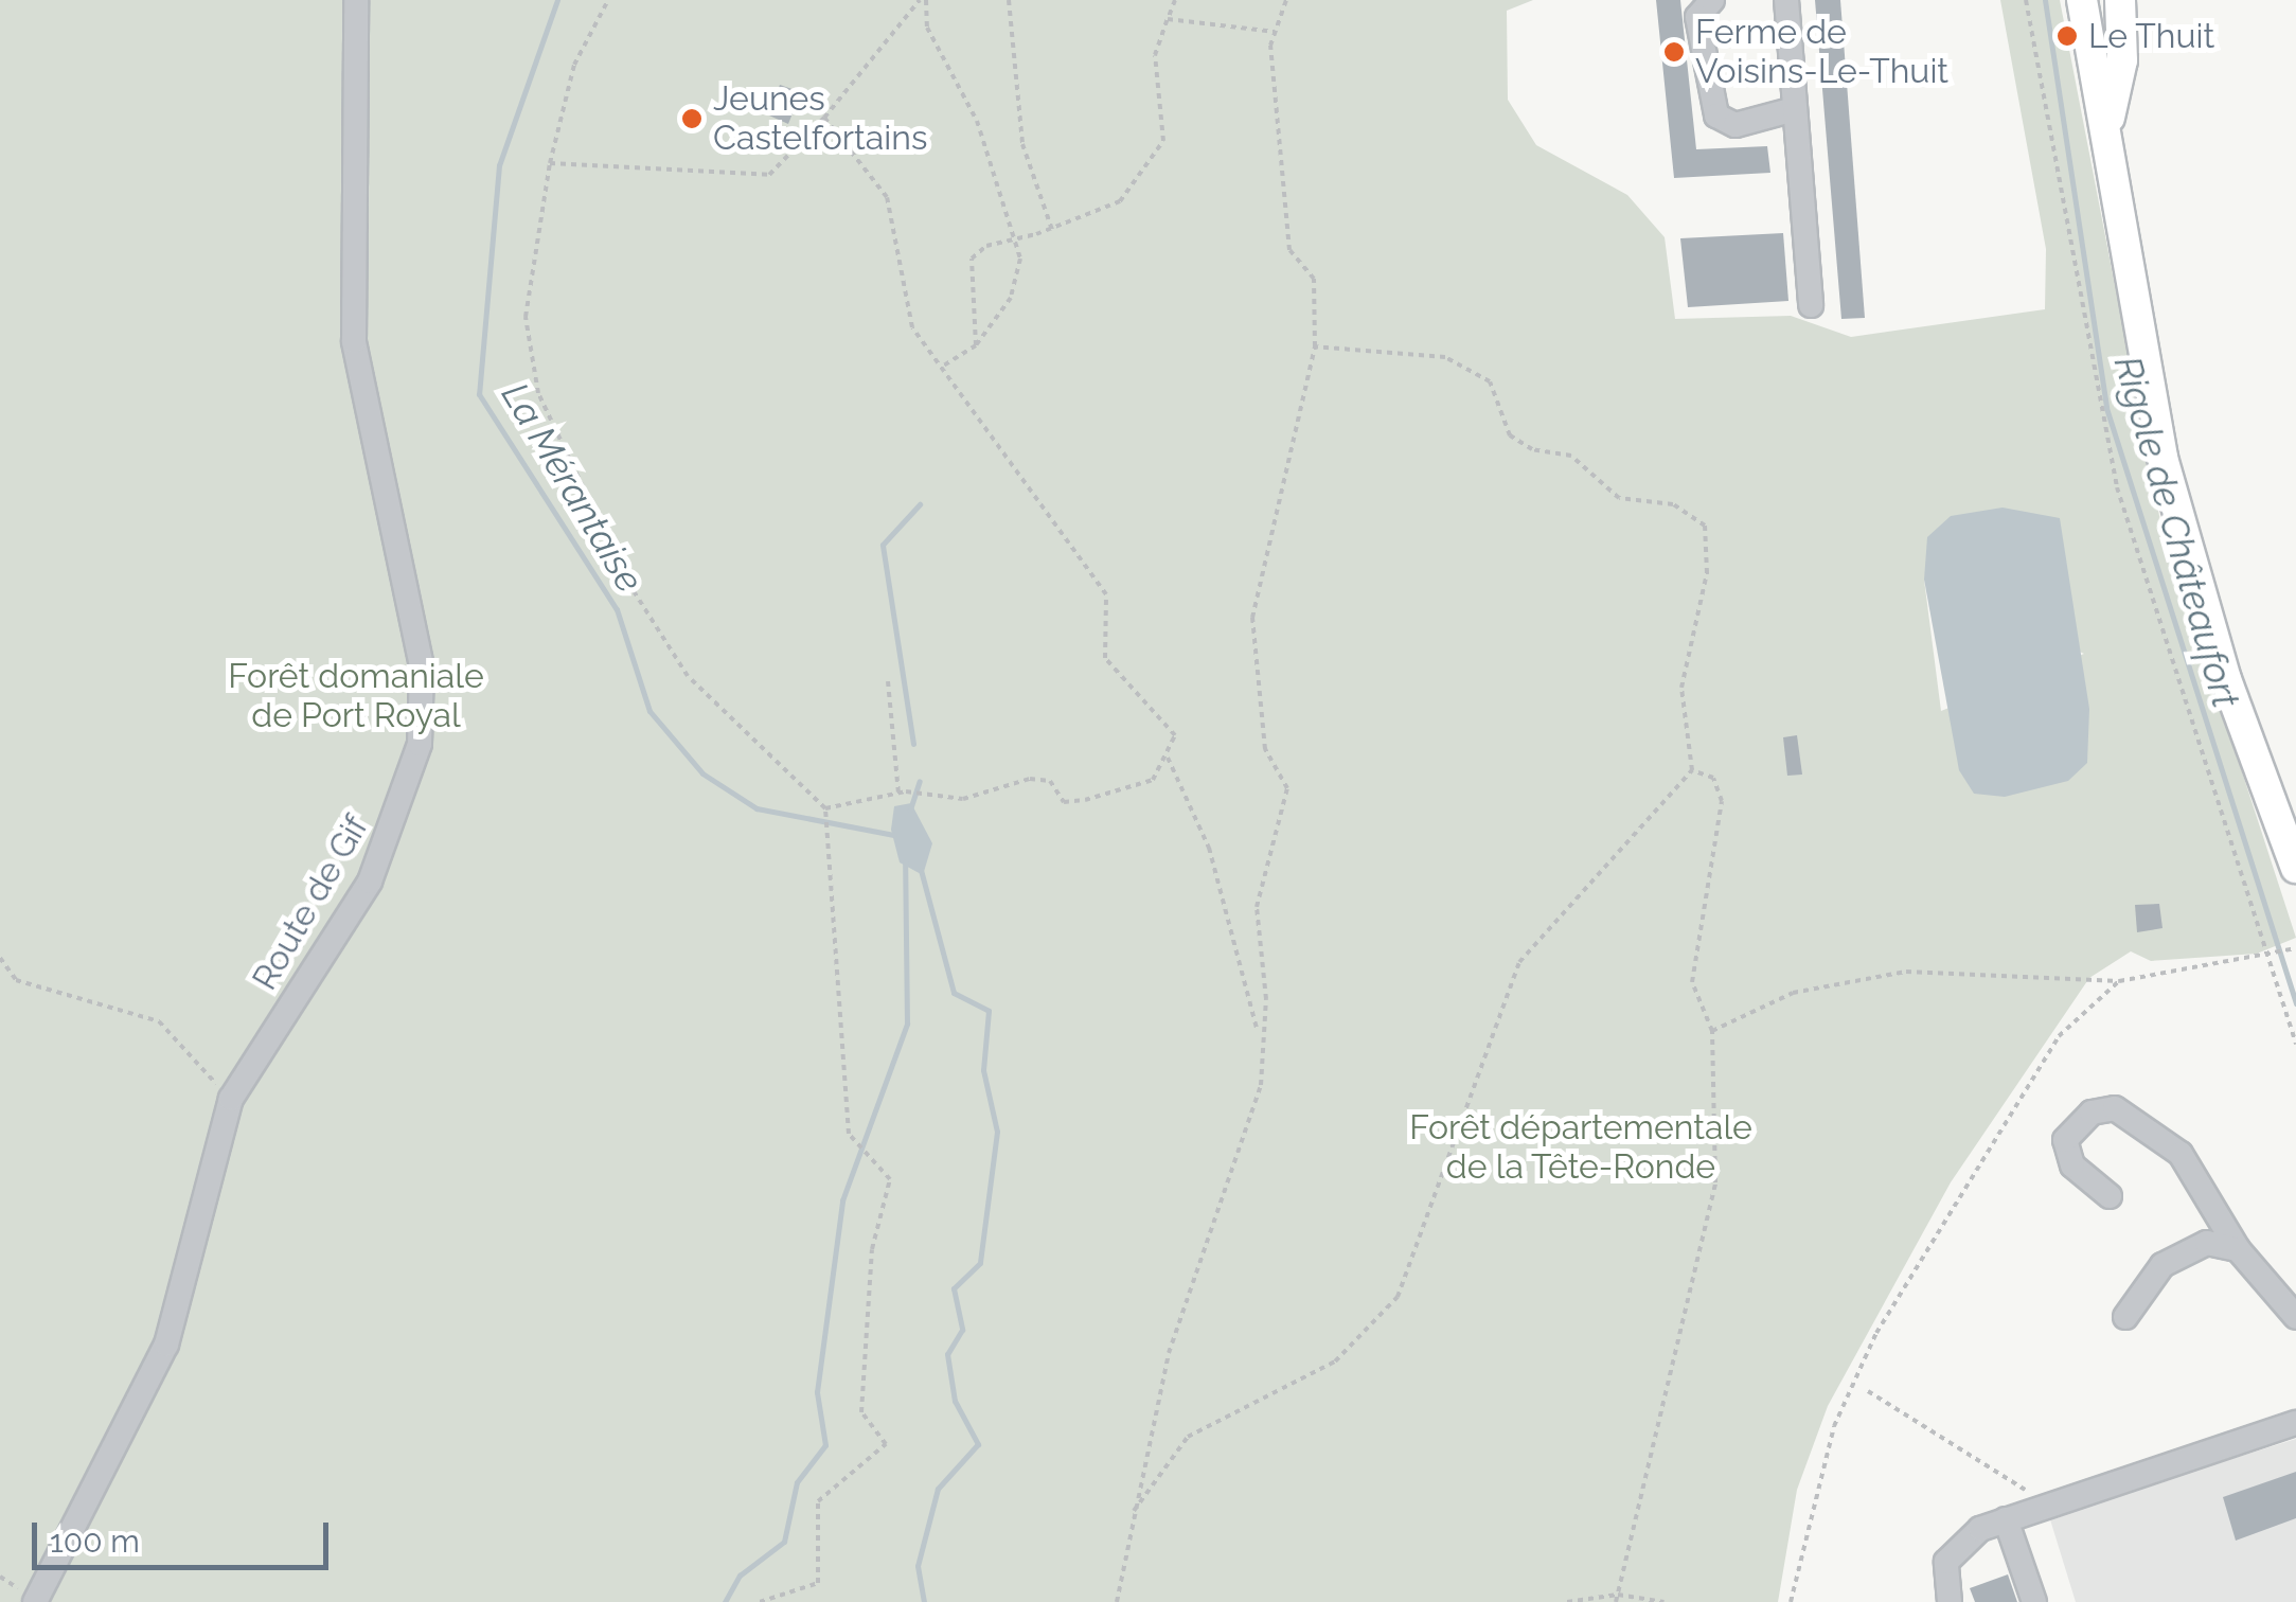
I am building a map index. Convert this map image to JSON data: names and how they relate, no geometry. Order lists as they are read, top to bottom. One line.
{"streets":{"street":["Route de Gif"]},"water":["La Mérantaise","Rigole de Châteaufort"],"parks":["Forêt domaniale de Port Royal","Forêt départementale de la Tête-Ronde"],"places":["Le Thuit","Ferme de Voisins-Le-Thuit","Jeunes Castelfortains"],"scale_bar":"100 m"}
